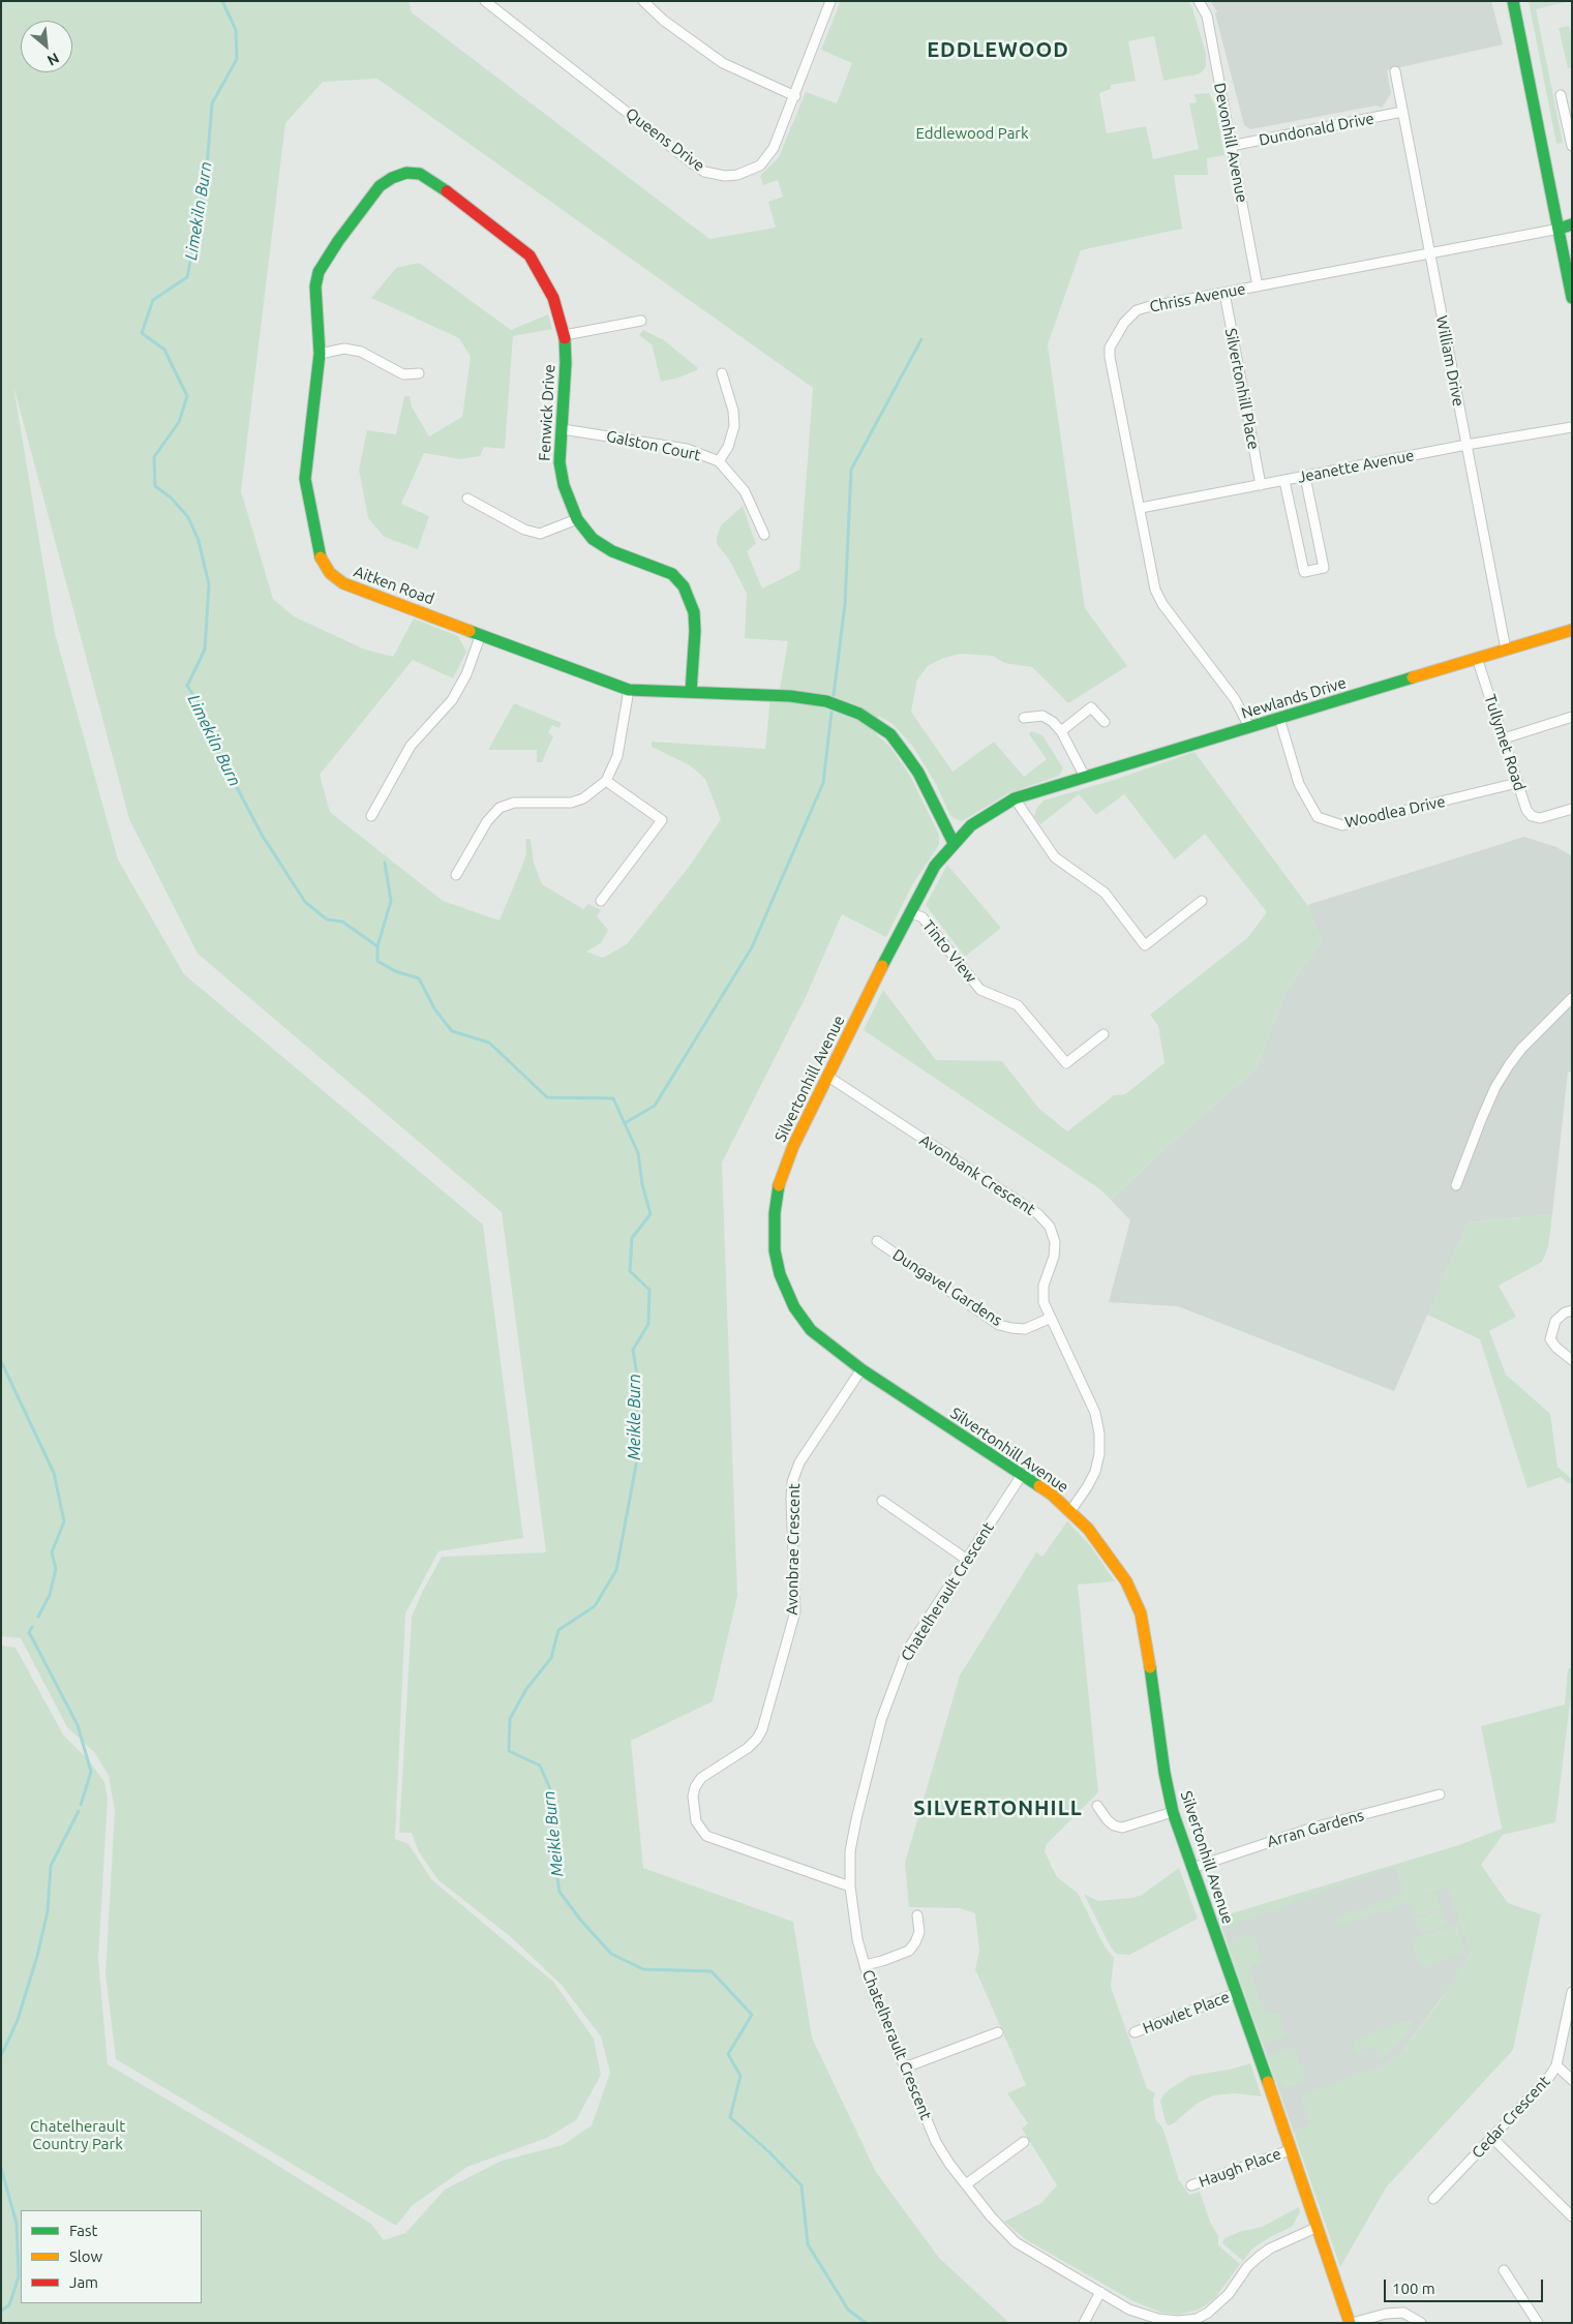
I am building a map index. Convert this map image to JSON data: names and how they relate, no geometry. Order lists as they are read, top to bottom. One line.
{"streets":{"street":["Dundonald Drive","Queens Drive","Devonhill Avenue","Chriss Avenue","William Drive","Silvertonhill Place","Fenwick Drive","Galston Court","Jeanette Avenue","Aitken Road","Newlands Drive","Tullymet Road","Woodlea Drive","Tinto View","Silvertonhill Avenue","Avonbank Crescent","Dungavel Gardens","Avonbrae Crescent","Chatelherault Crescent","Arran Gardens","Howlet Place","Cedar Crescent","Haugh Place"]},"crossings":[["Dundonald Drive","Devonhill Avenue"],["Dundonald Drive","William Drive"],["Devonhill Avenue","Chriss Avenue"],["Chriss Avenue","William Drive"],["Chriss Avenue","Silvertonhill Place"],["Chriss Avenue","Jeanette Avenue"],["Chriss Avenue","Newlands Drive"],["William Drive","Jeanette Avenue"],["William Drive","Newlands Drive"],["Silvertonhill Place","Jeanette Avenue"],["Fenwick Drive","Galston Court"],["Fenwick Drive","Aitken Road"],["Aitken Road","Silvertonhill Avenue"],["Newlands Drive","Tullymet Road"],["Newlands Drive","Woodlea Drive"],["Newlands Drive","Silvertonhill Avenue"],["Tullymet Road","Woodlea Drive"],["Tinto View","Silvertonhill Avenue"],["Silvertonhill Avenue","Avonbank Crescent"],["Silvertonhill Avenue","Avonbrae Crescent"],["Silvertonhill Avenue","Chatelherault Crescent"],["Silvertonhill Avenue","Arran Gardens"],["Silvertonhill Avenue","Howlet Place"],["Silvertonhill Avenue","Haugh Place"],["Avonbank Crescent","Dungavel Gardens"],["Avonbrae Crescent","Chatelherault Crescent"]],"districts":["EDDLEWOOD","SILVERTONHILL"],"water":["Limekiln Burn","Meikle Burn"],"parks":["Eddlewood Park","Chatelherault Country Park"],"legend":["Fast","Slow","Jam"],"scale_bar":"100 m","north":"bottom right"}
